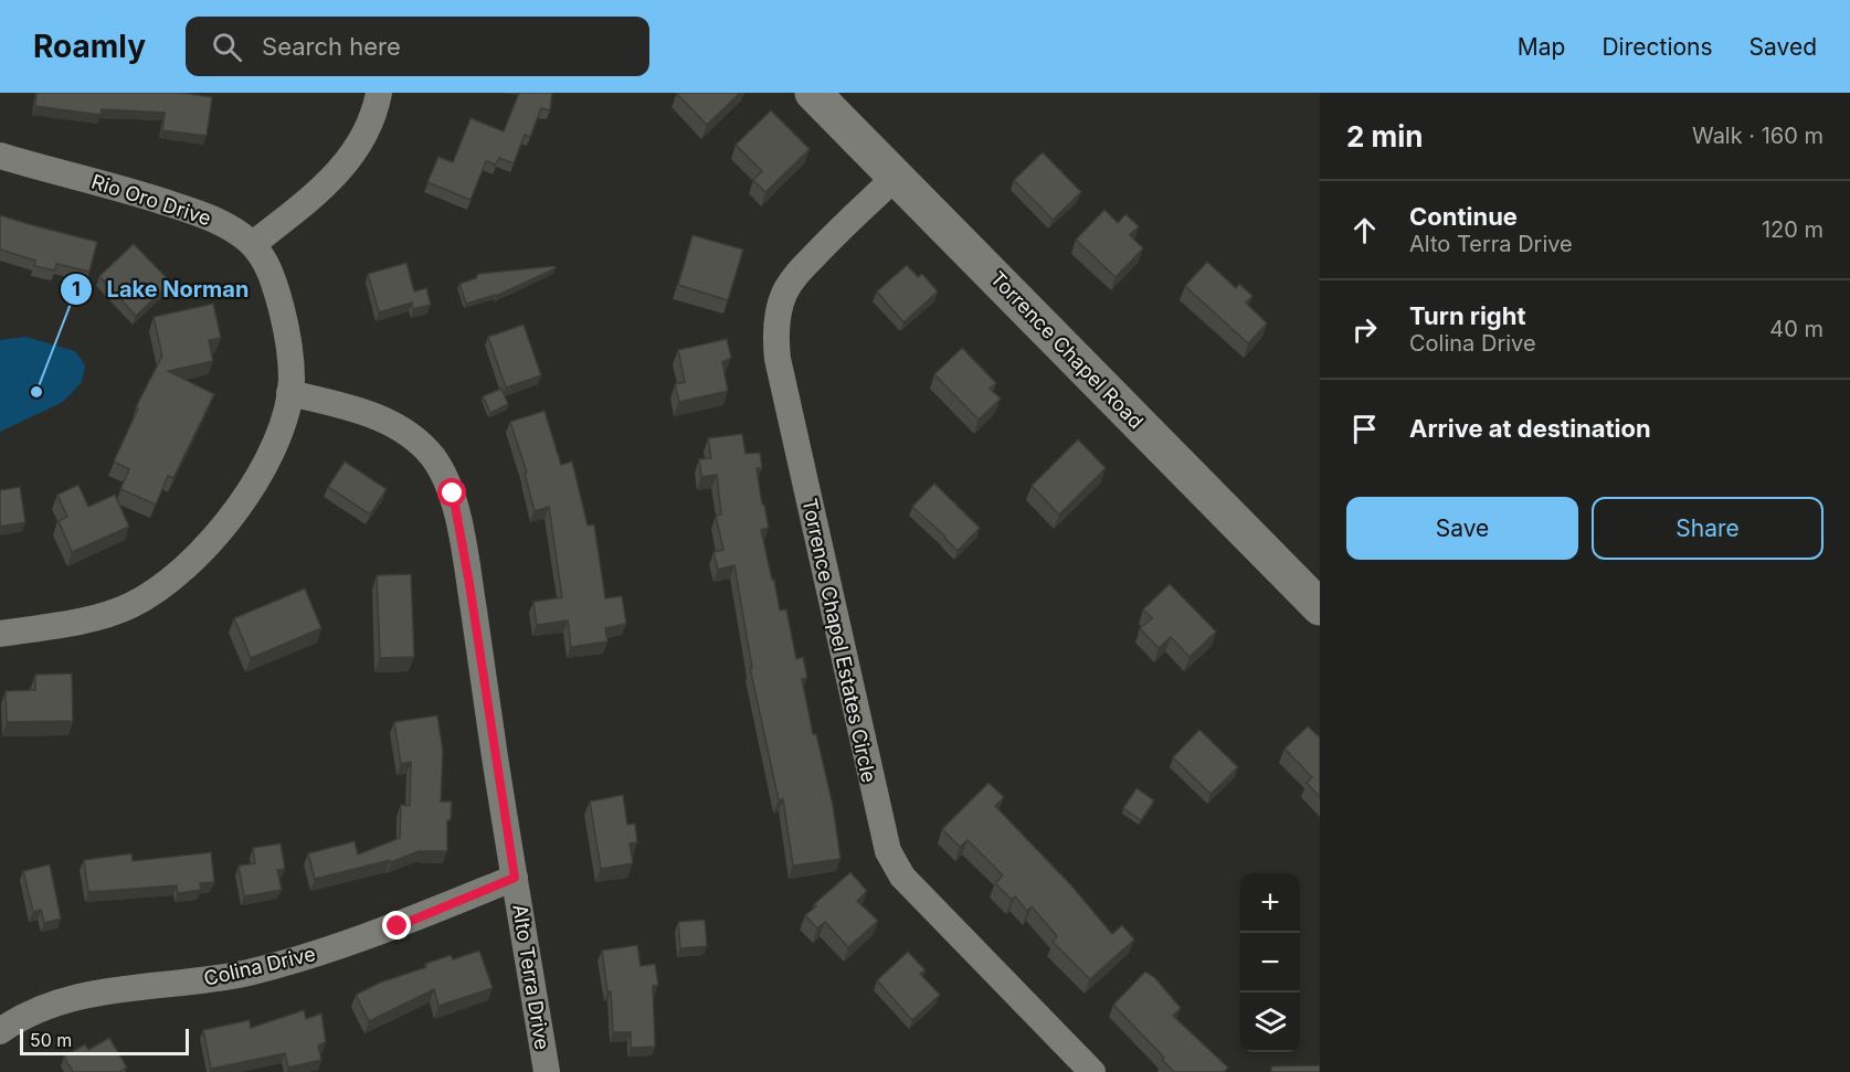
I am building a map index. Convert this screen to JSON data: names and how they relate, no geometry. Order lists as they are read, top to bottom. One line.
{"streets":{"street":["Rio Oro Drive","Torrence Chapel Road","Torrence Chapel Estates Circle","Colina Drive","Alto Terra Drive"]},"crossings":[["Rio Oro Drive","Alto Terra Drive"],["Torrence Chapel Road","Torrence Chapel Estates Circle"],["Colina Drive","Alto Terra Drive"]],"places":["Lake Norman"],"scale_bar":"50 m","page":{"header":"Roamly","search":"Search here","nav":["Map","Directions","Saved"],"heading":["2 min","Walk · 160 m"],"list":[["Continue","Alto Terra Drive","120 m"],["Turn right","Colina Drive","40 m"],"Arrive at destination"],"buttons":["Save","Share"],"map_buttons":["+","−"],"scale":"50 m"}}
